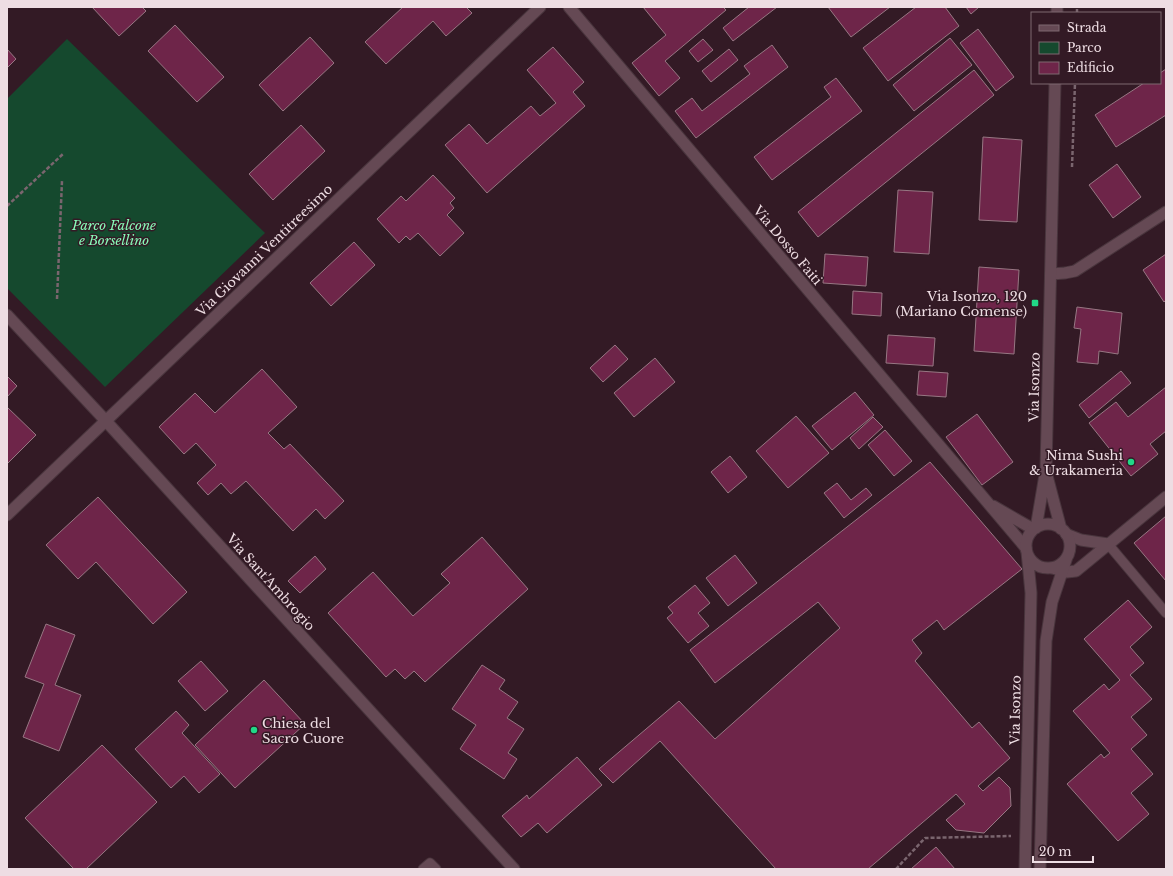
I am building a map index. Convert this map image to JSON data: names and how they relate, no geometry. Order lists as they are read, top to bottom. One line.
{"streets":{"street":["Via Dosso Faiti","Via Giovanni Ventitreesimo","Via Isonzo","Via Sant'Ambrogio"]},"crossings":[["Via Dosso Faiti","Via Isonzo"],["Via Giovanni Ventitreesimo","Via Sant'Ambrogio"]],"parks":["Parco Falcone e Borsellino"],"places":{"transit":["Via Isonzo, 120 (Mariano Comense)"],"other":["Nima Sushi & Urakameria","Chiesa del Sacro Cuore"]},"legend":["Strada","Parco","Edificio"],"scale_bar":"20 m"}
